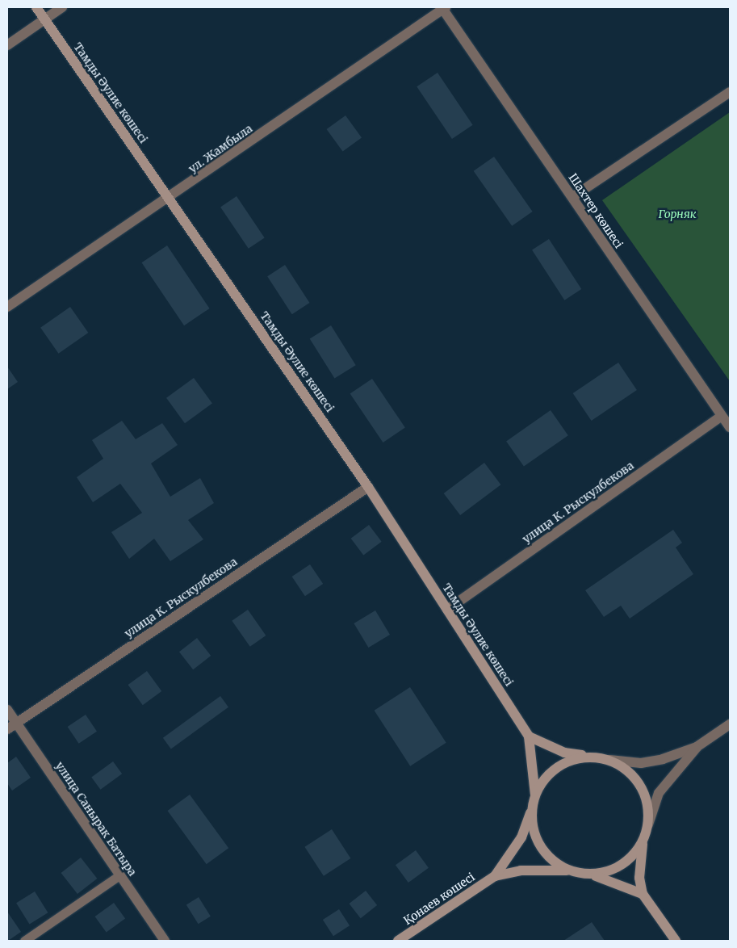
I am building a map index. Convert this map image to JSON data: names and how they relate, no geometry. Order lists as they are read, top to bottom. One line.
{"streets":{"street":["Тамды Әулие көшесі","ул. Жамбыла","Шахтер көшесі","улица К. Рыскулбекова","улица Санырак Батыра","Қонаев көшесі"]},"crossings":[["Тамды Әулие көшесі","ул. Жамбыла"],["Тамды Әулие көшесі","улица К. Рыскулбекова"],["ул. Жамбыла","Шахтер көшесі"],["Шахтер көшесі","улица К. Рыскулбекова"],["улица К. Рыскулбекова","улица Санырак Батыра"]],"parks":["Горняк"]}
